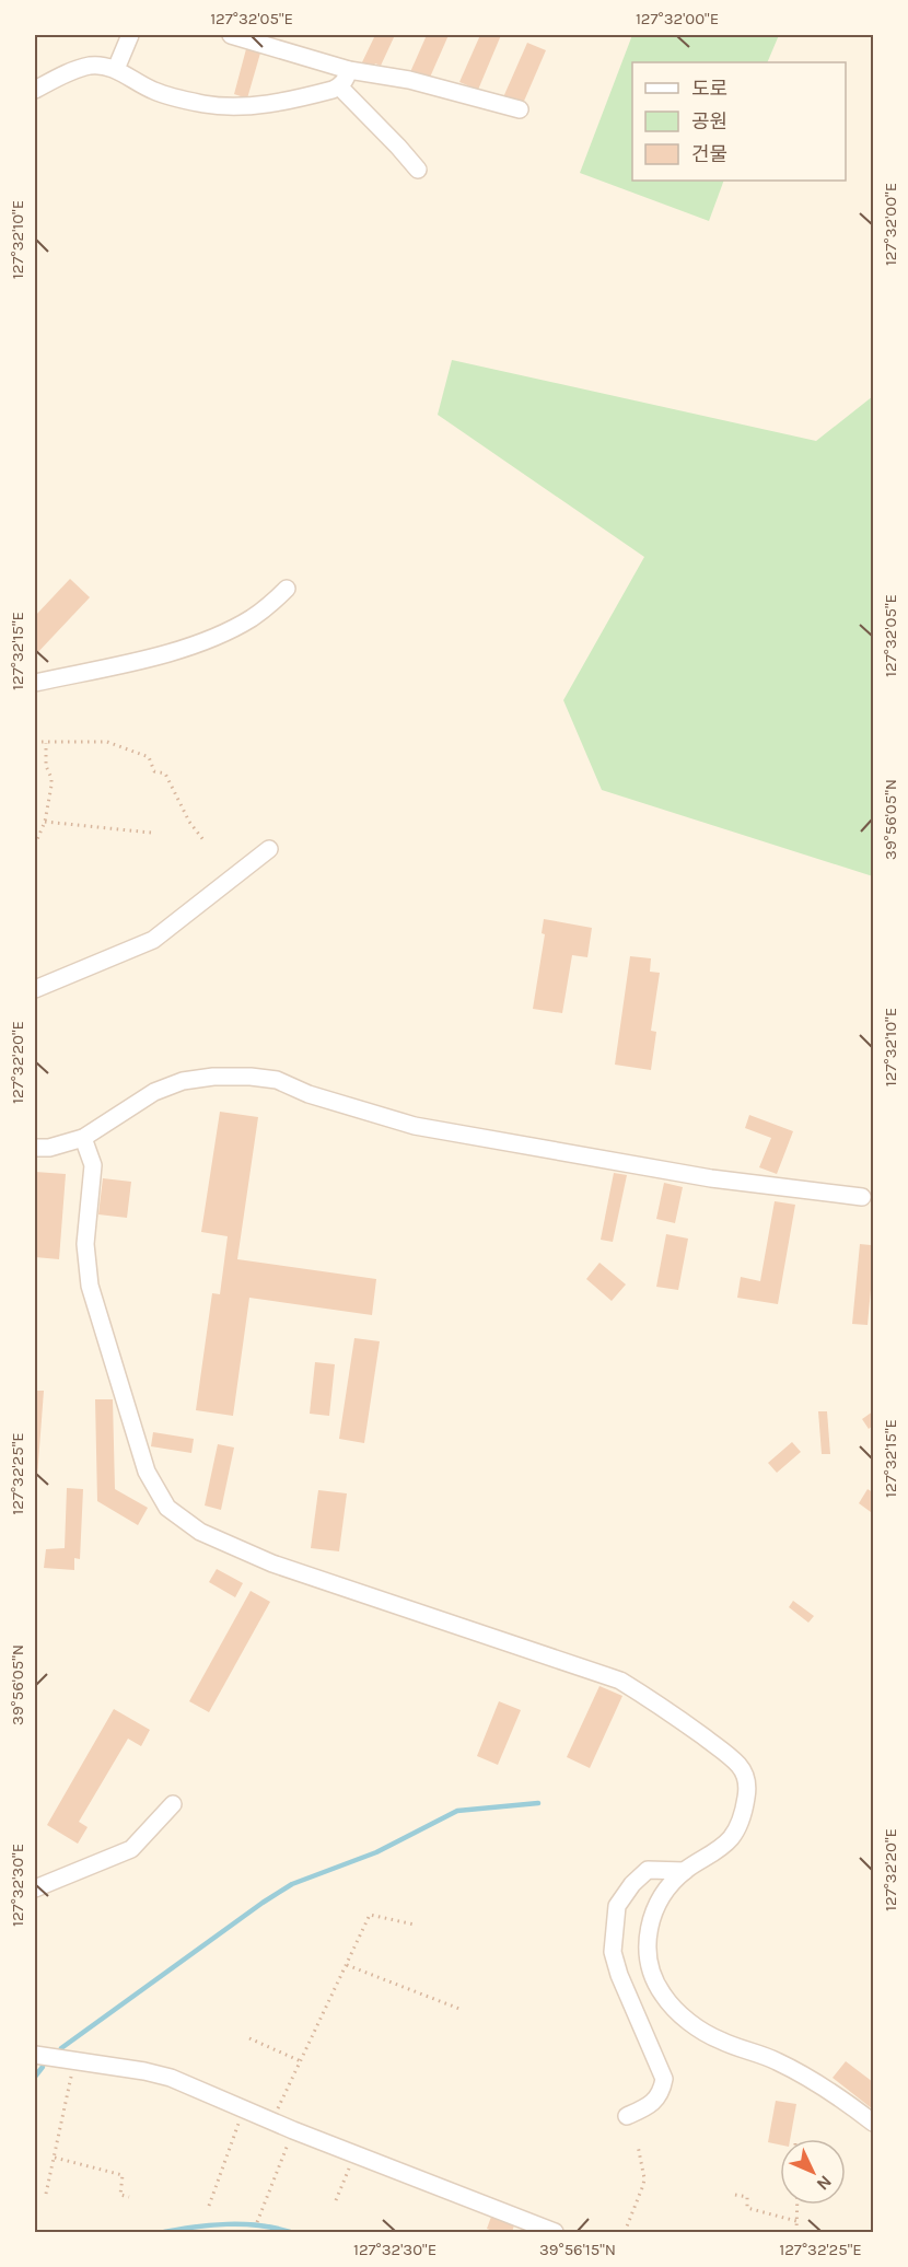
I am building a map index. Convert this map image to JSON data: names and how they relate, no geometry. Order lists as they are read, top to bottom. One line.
{"legend":["도로","공원","건물"],"north":"bottom right","coordinates":["127°32'05\"E","127°32'00\"E","127°32'10\"E","127°32'15\"E","39°56'05\"N","127°32'20\"E","127°32'25\"E","127°32'30\"E","39°56'15\"N"]}
